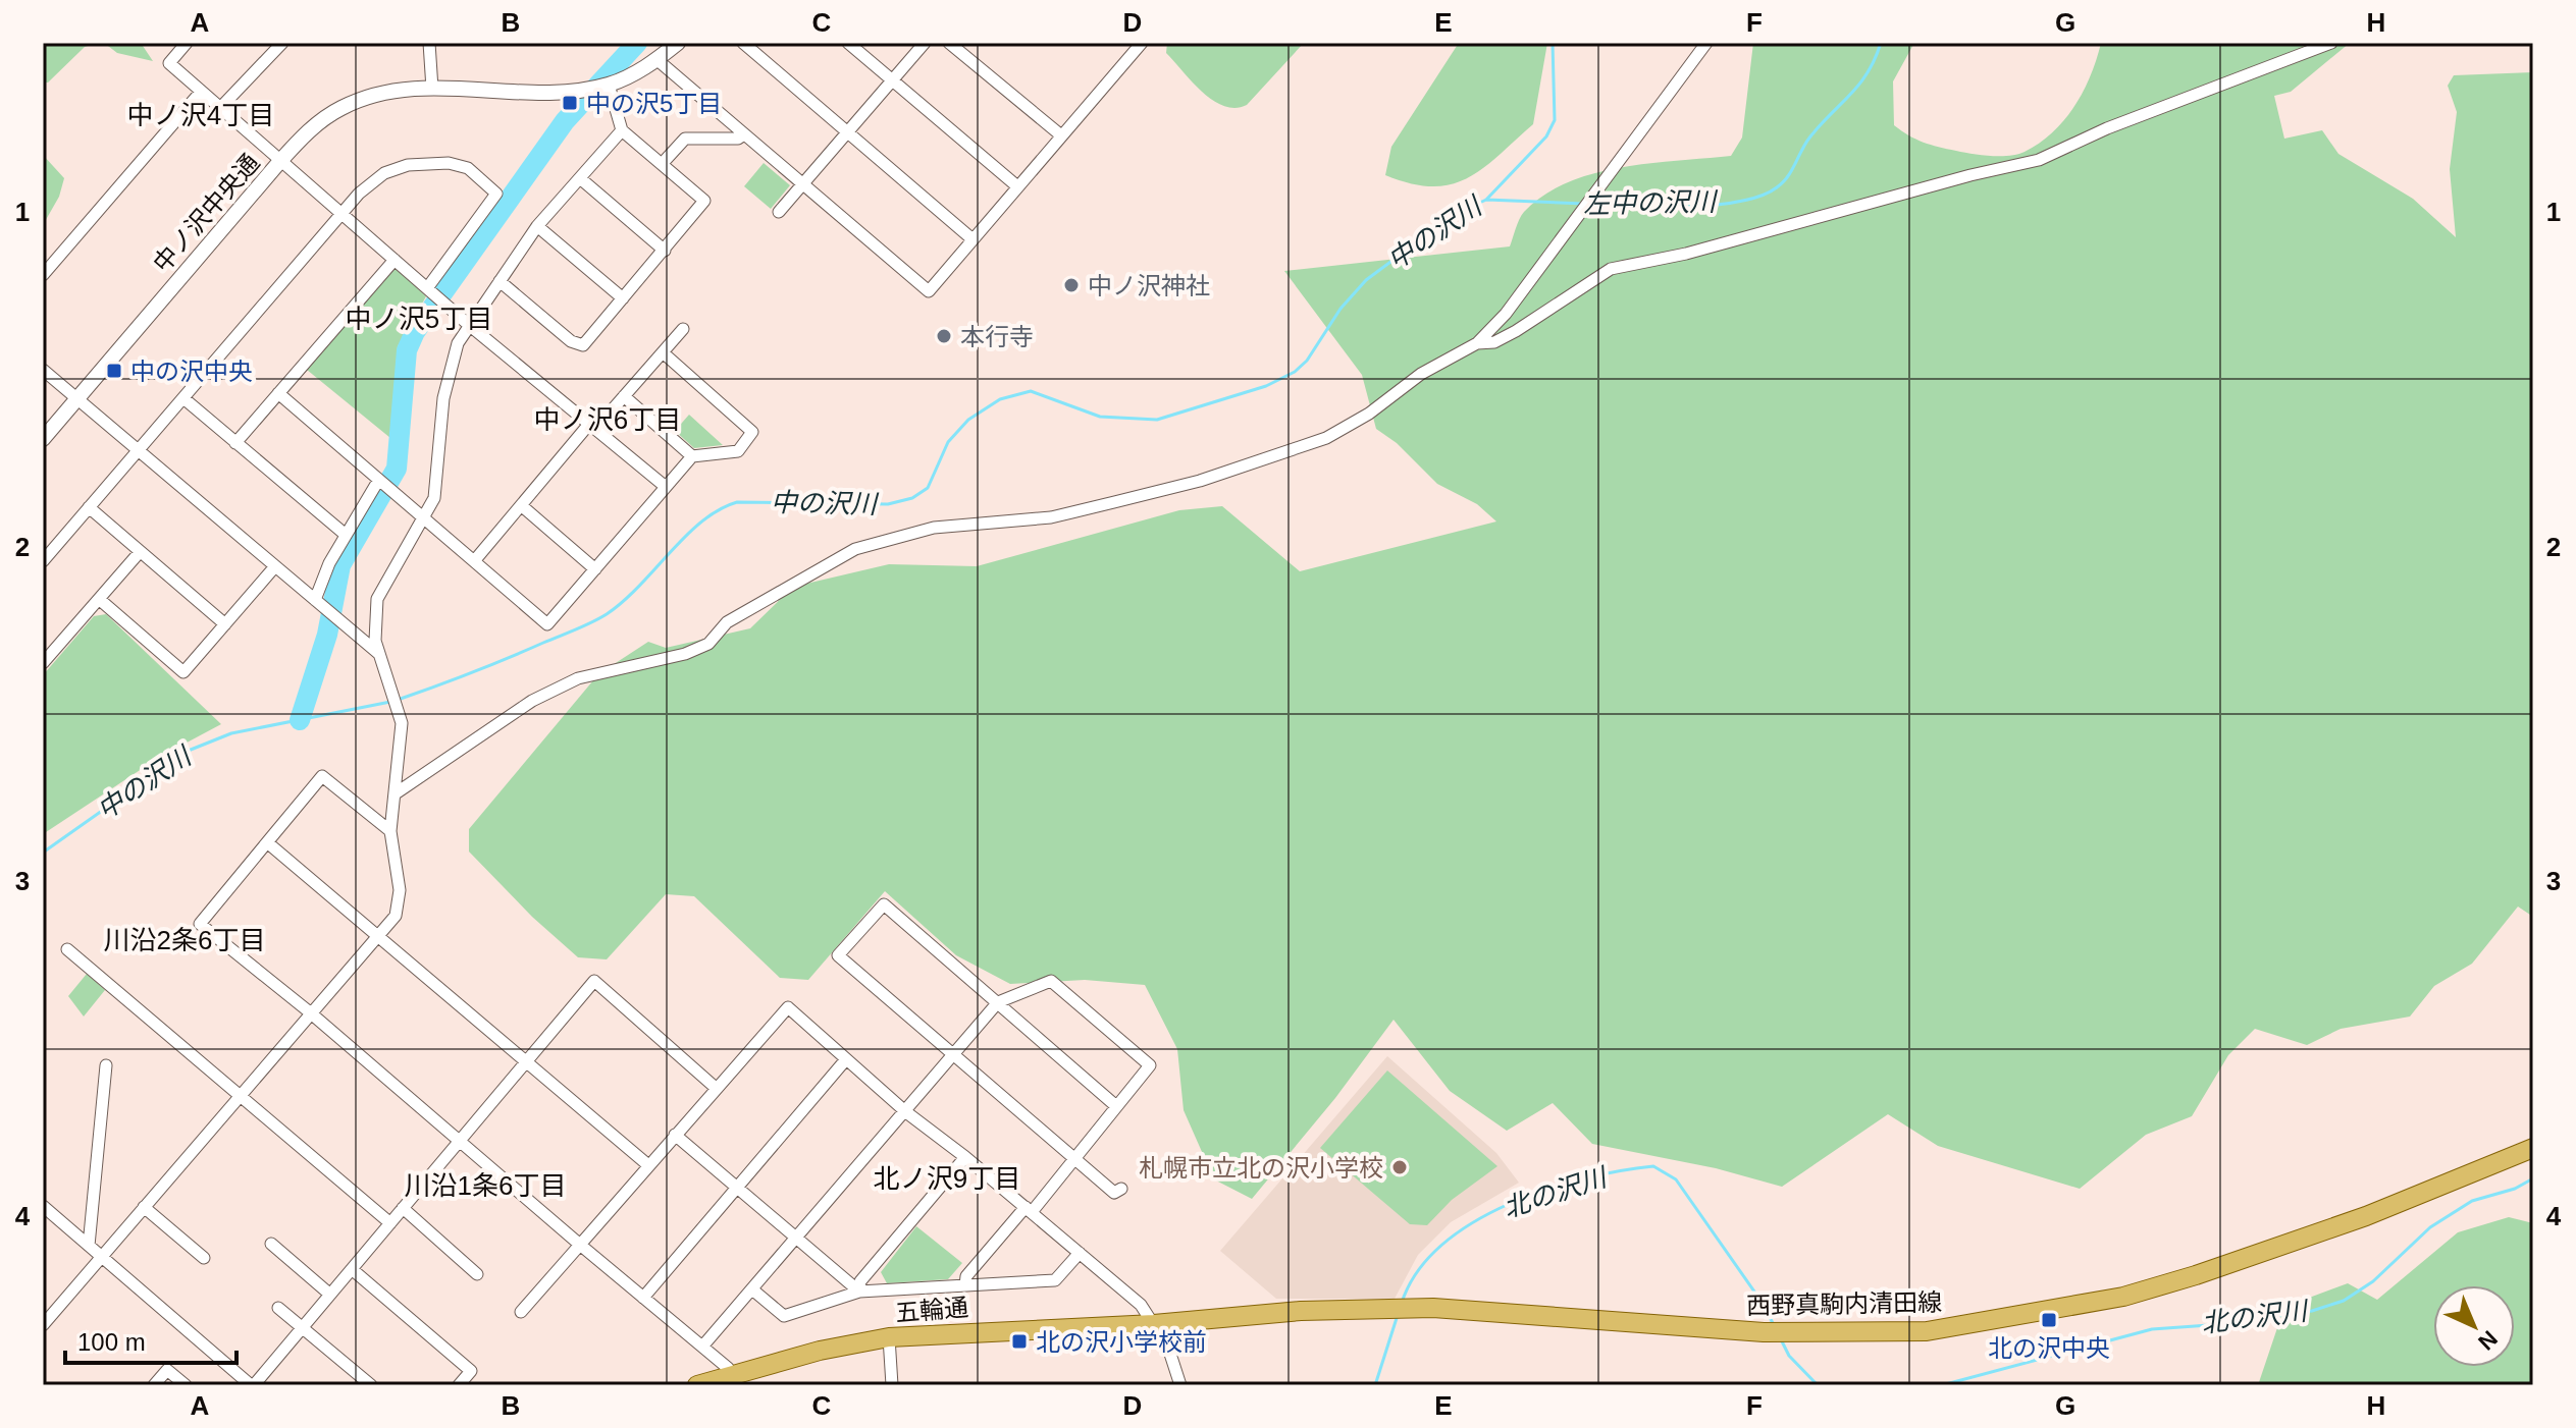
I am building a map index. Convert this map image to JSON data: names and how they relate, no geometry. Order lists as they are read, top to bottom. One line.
{"streets":{"main road":["西野真駒内清田線","五輪通"],"street":["中ノ沢中央通"]},"crossings":[["西野真駒内清田線","五輪通"]],"districts":["中ノ沢4丁目","中ノ沢5丁目","中ノ沢6丁目","川沿2条6丁目","北ノ沢9丁目","川沿1条6丁目"],"water":["左中の沢川","中の沢川","北の沢川"],"places":{"transit":["中の沢5丁目","中の沢中央","北の沢中央","北の沢小学校前"],"other":["中ノ沢神社","本行寺","札幌市立北の沢小学校"]},"scale_bar":"100 m","north":"bottom right","grid":{"columns":["A","B","C","D","E","F","G","H"],"rows":["1","2","3","4"]}}
